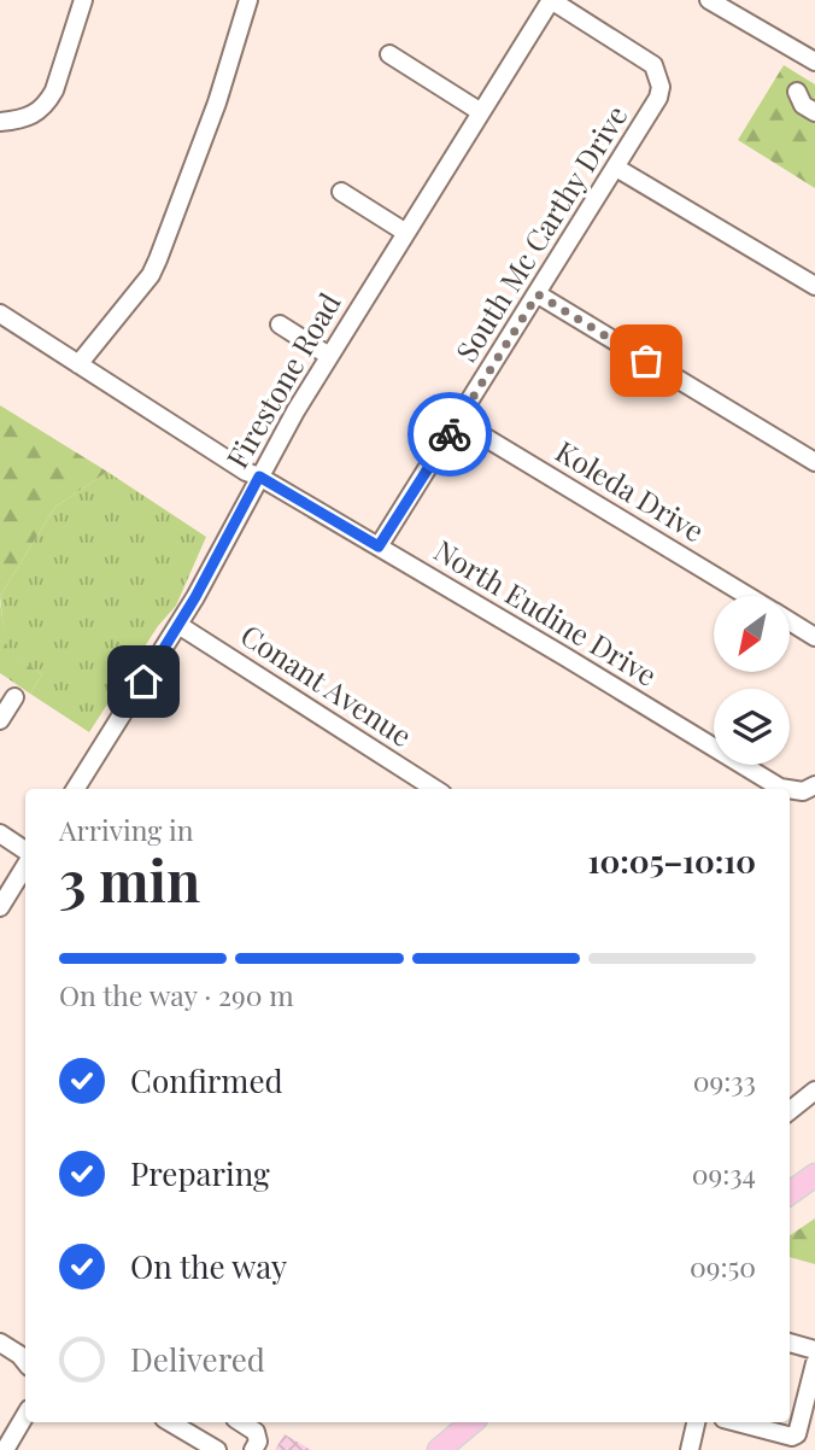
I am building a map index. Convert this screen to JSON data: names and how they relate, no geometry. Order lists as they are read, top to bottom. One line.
{"streets":{"street":["South Mc Carthy Drive","Firestone Road","Koleda Drive","North Eudine Drive","Conant Avenue"]},"crossings":[["South Mc Carthy Drive","Firestone Road"],["South Mc Carthy Drive","Koleda Drive"],["South Mc Carthy Drive","North Eudine Drive"],["Firestone Road","North Eudine Drive"],["Firestone Road","Conant Avenue"]],"north":"bottom left","page":{"heading":["3 min","Arriving in","10:05–10:10"],"bar":"On the way · 290 m","list":[["Confirmed","09:33"],["Preparing","09:34"],["On the way","09:50"],"Delivered"]}}
